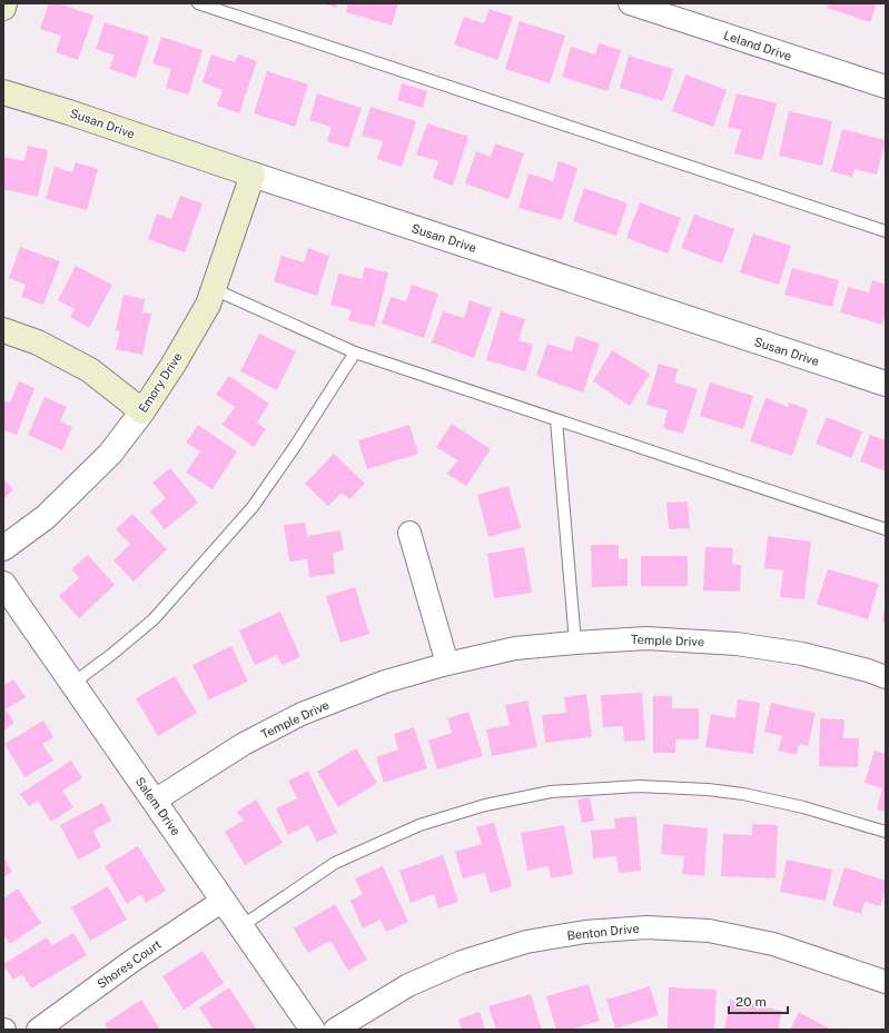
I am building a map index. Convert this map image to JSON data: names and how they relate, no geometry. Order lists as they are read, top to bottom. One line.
{"streets":{"main road":["Susan Drive","Emory Drive"],"street":["Leland Drive","Temple Drive","Salem Drive","Benton Drive","Shores Court"]},"crossings":[["Susan Drive","Emory Drive"],["Temple Drive","Salem Drive"],["Salem Drive","Shores Court"]],"scale_bar":"20 m"}
